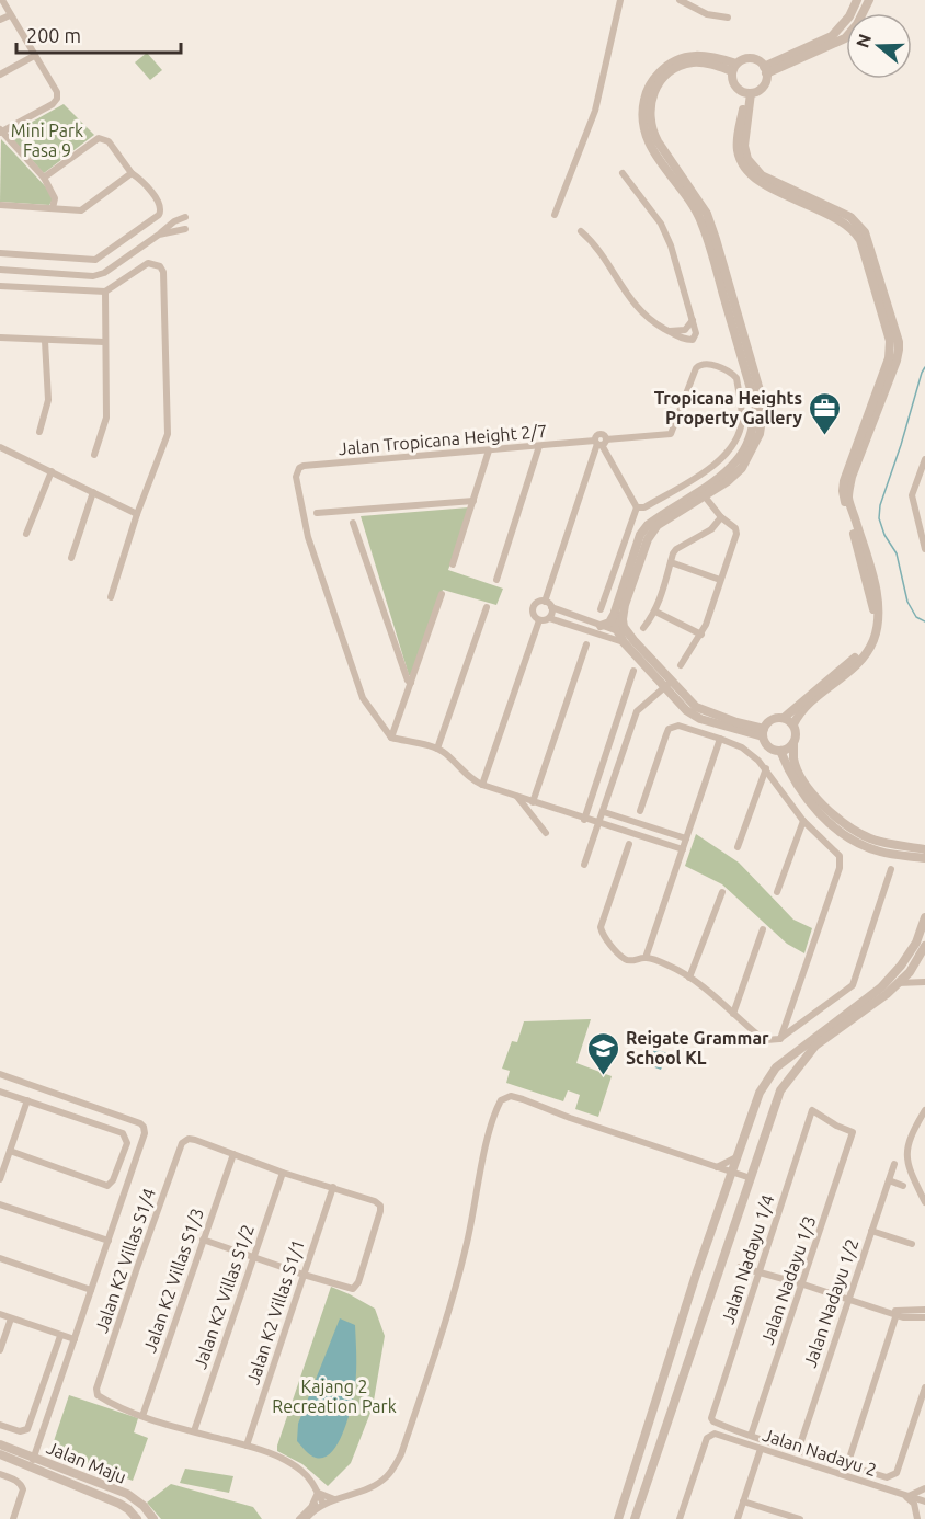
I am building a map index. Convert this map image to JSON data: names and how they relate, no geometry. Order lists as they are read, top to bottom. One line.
{"streets":{"street":["Jalan Tropicana Height 2/7","Jalan Nadayu 1/4","Jalan K2 Villas S1/4","Jalan K2 Villas S1/3","Jalan Nadayu 1/3","Jalan K2 Villas S1/2","Jalan Nadayu 1/2","Jalan K2 Villas S1/1","Jalan Nadayu 2","Jalan Maju"]},"crossings":[["Jalan Nadayu 1/4","Jalan Nadayu 1/3"],["Jalan K2 Villas S1/4","Jalan K2 Villas S1/3"]],"parks":["Mini Park Fasa 9","Kajang 2 Recreation Park"],"places":{"office":["Tropicana Heights Property Gallery"],"school or university":["Reigate Grammar School KL"]},"scale_bar":"200 m","north":"left"}
